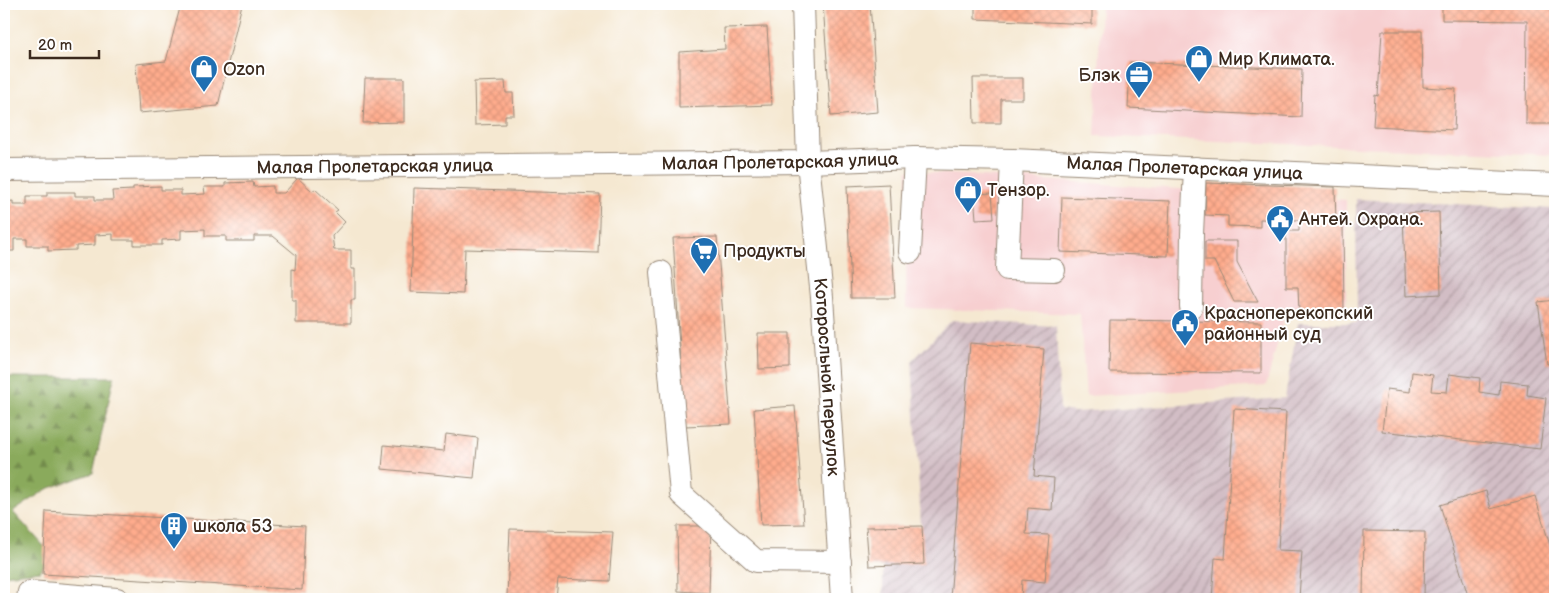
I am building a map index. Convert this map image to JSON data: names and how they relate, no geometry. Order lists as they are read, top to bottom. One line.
{"streets":{"street":["Малая Пролетарская улица","Которосльной переулок"]},"crossings":[["Малая Пролетарская улица","Которосльной переулок"]],"places":{"shop":["Мир Климата.","Ozon","Тензор."],"office":["Блэк"],"public building":["Антей. Охрана.","Красноперекопский районный суд"],"supermarket":["Продукты"],"building":["школа 53"]},"scale_bar":"20 m"}
